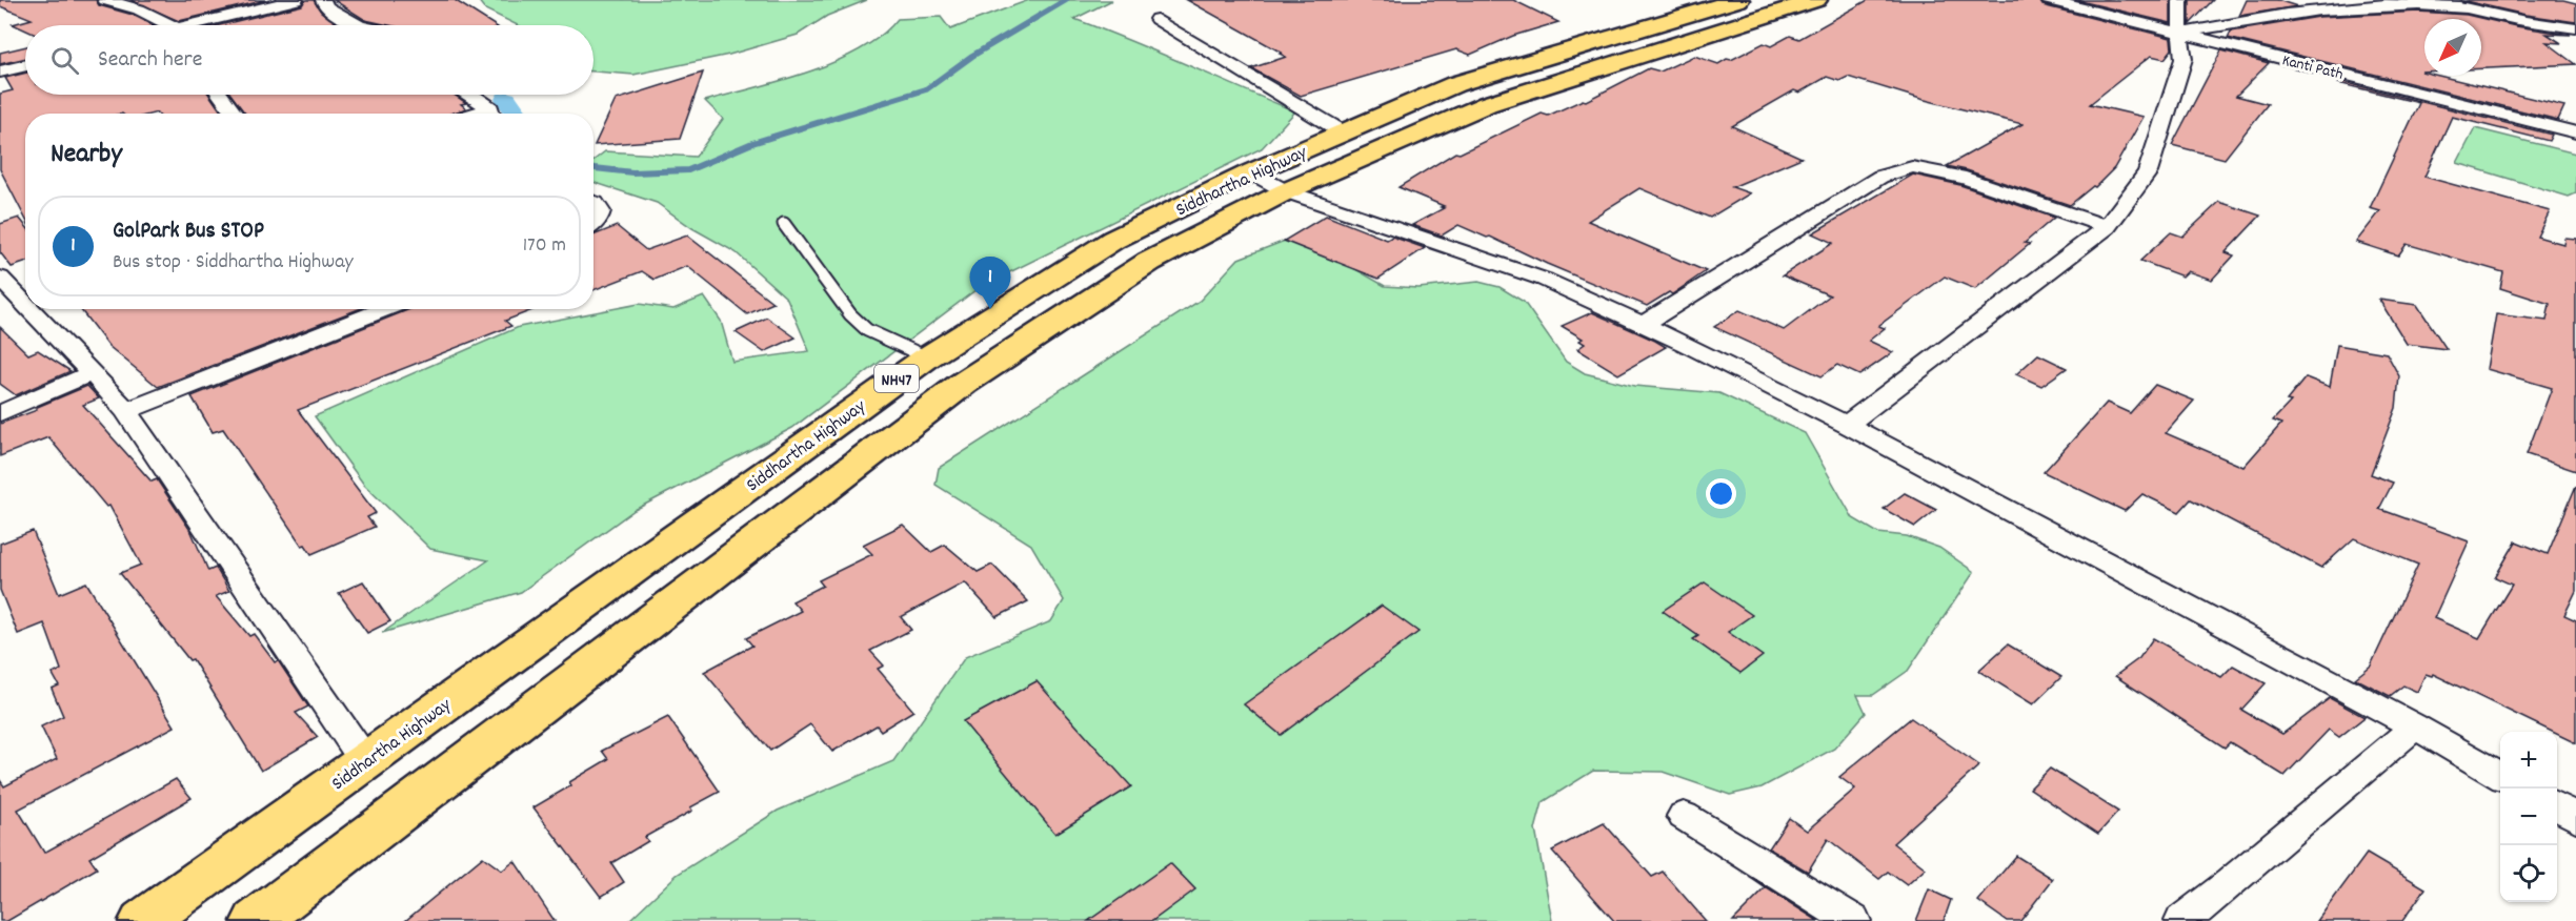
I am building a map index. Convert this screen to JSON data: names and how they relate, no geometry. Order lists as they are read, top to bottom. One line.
{"streets":{"highway":["Siddhartha Highway","NH47"],"street":["Kanti Path"]},"north":"bottom left","page":{"search":"Search here","heading":"Nearby","list":[{"mark":"1","name":"GolPark Bus STOP","note":"Bus stop · Siddhartha Highway","value":"170 m"}],"pins":"1","map_buttons":["+","−"]}}
